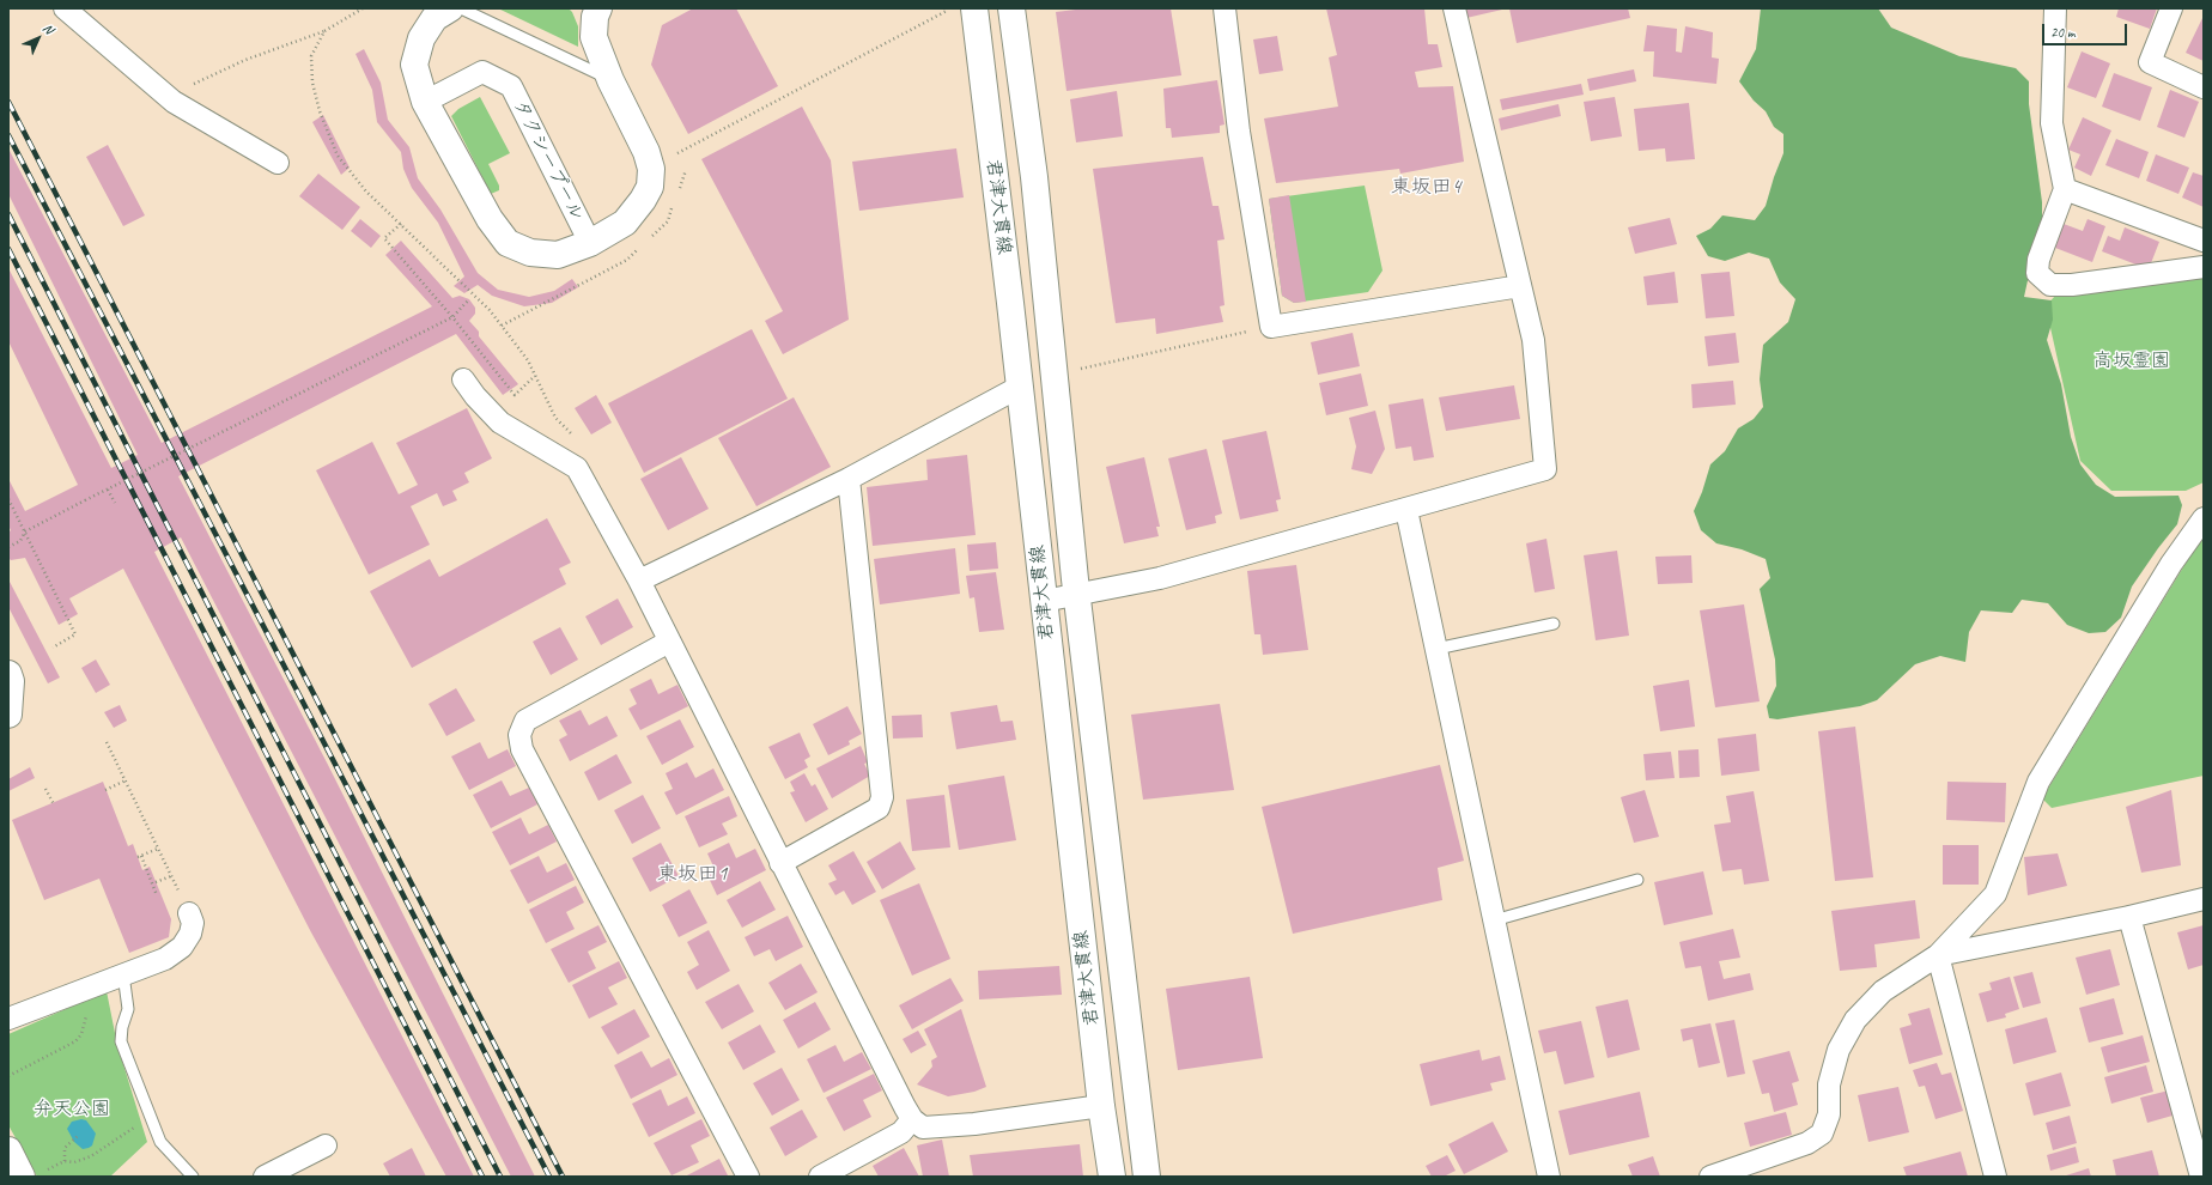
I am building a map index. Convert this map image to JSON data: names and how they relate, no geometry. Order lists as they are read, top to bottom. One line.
{"streets":{"main road":["君津大貫線"],"street":["タクシープール"]},"districts":["東坂田4","東坂田1"],"parks":["高坂霊園","弁天公園"],"scale_bar":"20 m","north":"top right"}
